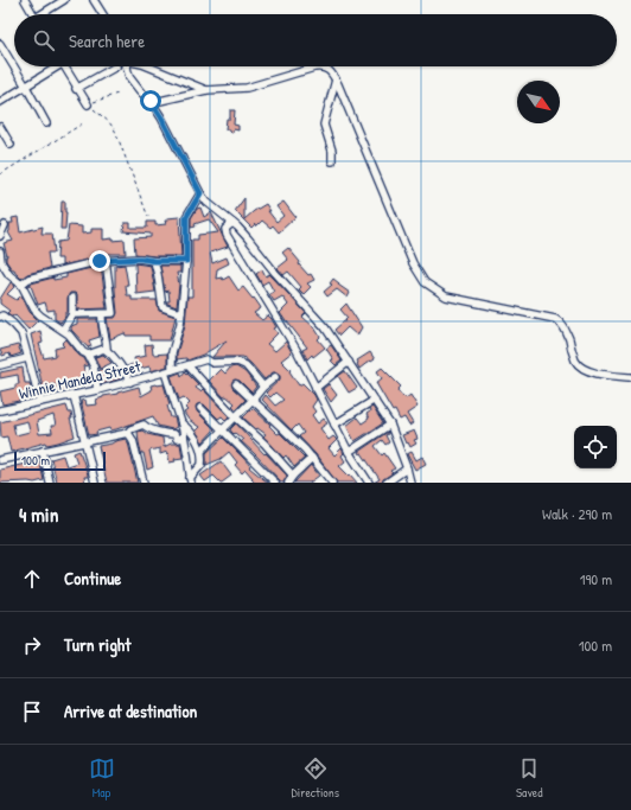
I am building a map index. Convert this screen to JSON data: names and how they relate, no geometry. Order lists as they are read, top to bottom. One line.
{"streets":{"street":["Winnie Mandela Street"]},"scale_bar":"100 m","north":"bottom right","page":{"search":"Search here","scale":"100 m","heading":["4 min","Walk · 290 m"],"list":[["Continue","190 m"],["Turn right","100 m"],"Arrive at destination"],"nav":["Map","Directions","Saved"]}}
